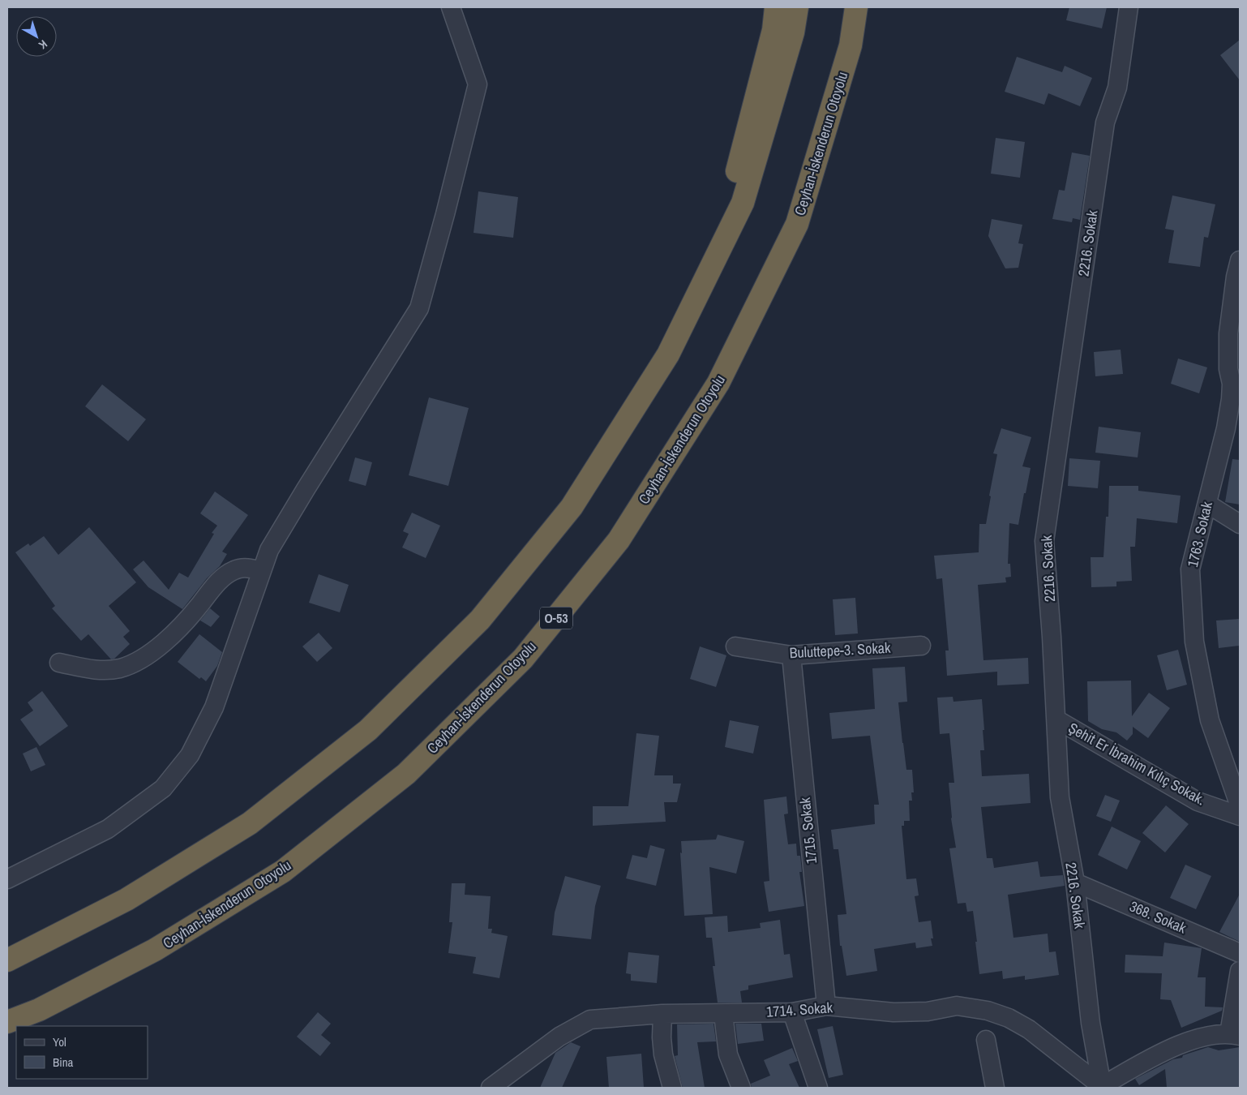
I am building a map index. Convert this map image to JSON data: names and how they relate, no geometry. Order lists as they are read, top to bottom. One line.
{"streets":{"highway":["Ceyhan-İskenderun Otoyolu","O-53"],"street":["2216. Sokak","1763. Sokak","Buluttepe-3. Sokak","Şehit Er İbrahim Kılıç Sokak.","1715. Sokak","368. Sokak","1714. Sokak"]},"crossings":[["2216. Sokak","Şehit Er İbrahim Kılıç Sokak."],["2216. Sokak","368. Sokak"],["2216. Sokak","1714. Sokak"],["Buluttepe-3. Sokak","1715. Sokak"],["1715. Sokak","1714. Sokak"]],"legend":["Yol","Bina"],"north":"bottom right"}
